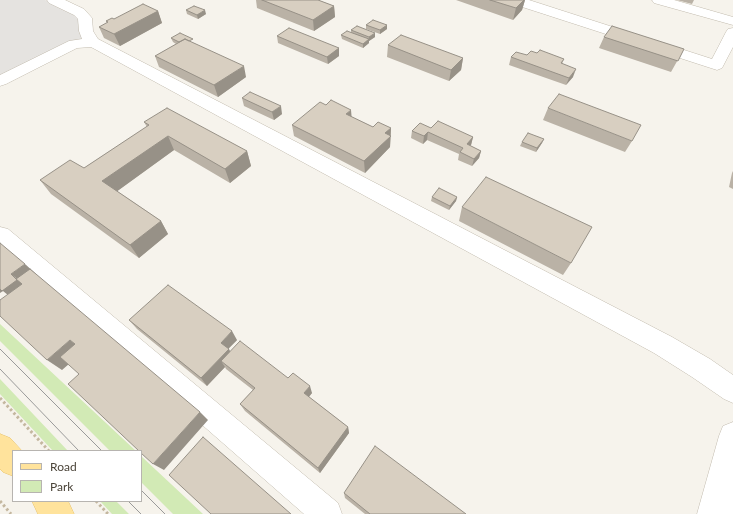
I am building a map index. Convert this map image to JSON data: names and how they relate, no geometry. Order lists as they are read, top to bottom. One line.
{"legend":["Road","Park"]}
